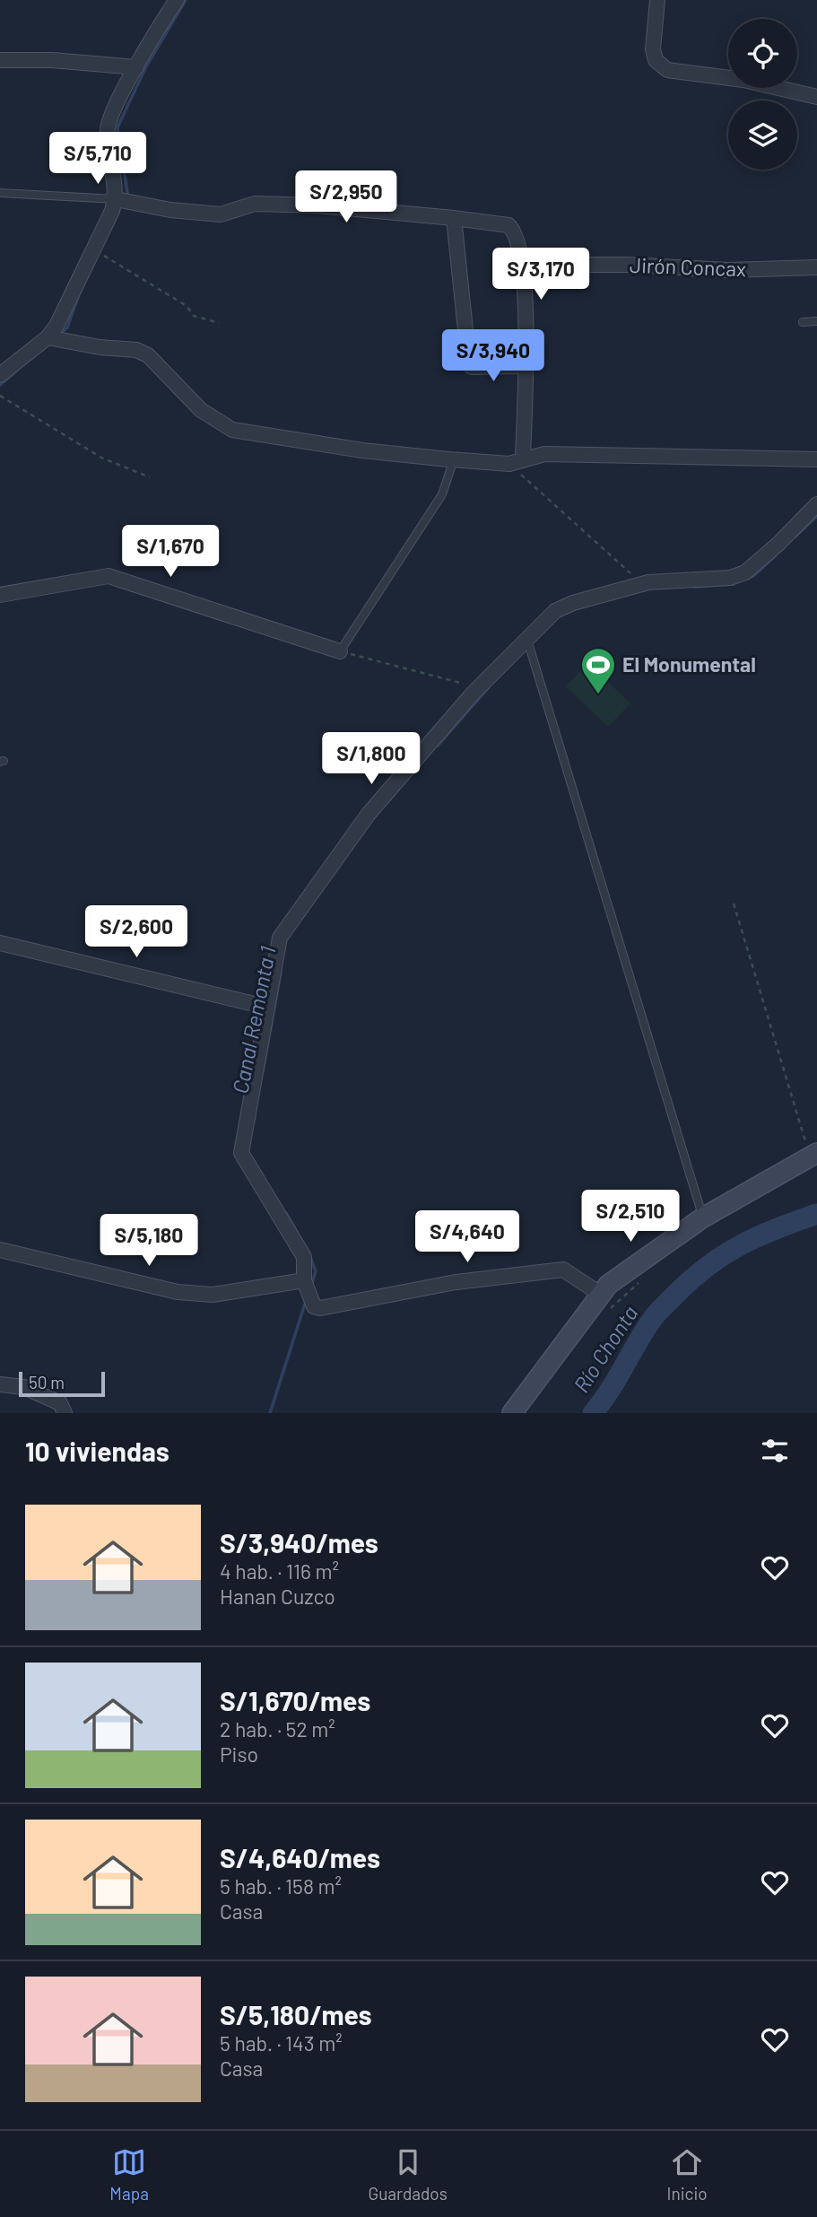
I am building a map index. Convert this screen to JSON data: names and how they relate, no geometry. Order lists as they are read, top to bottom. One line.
{"streets":{"street":["Jirón Concax"]},"water":["Canal Remonta 1","Río Chonta"],"places":{"sports":["El Monumental"]},"scale_bar":"50 m","page":{"price":["S/5,710","S/2,950","S/3,170","S/3,940","S/1,670","S/1,800","S/2,600","S/2,510","S/4,640","S/5,180"],"scale":"50 m","heading":"10 viviendas","list":[{"name":"S/3,940/mes","note":"4 hab. · 116 m² · Hanan Cuzco"},{"name":"S/1,670/mes","note":"2 hab. · 52 m² · Piso"},{"name":"S/4,640/mes","note":"5 hab. · 158 m² · Casa"},{"name":"S/5,180/mes","note":"5 hab. · 143 m² · Casa"}],"tabs":["Mapa","Guardados","Inicio"]}}
